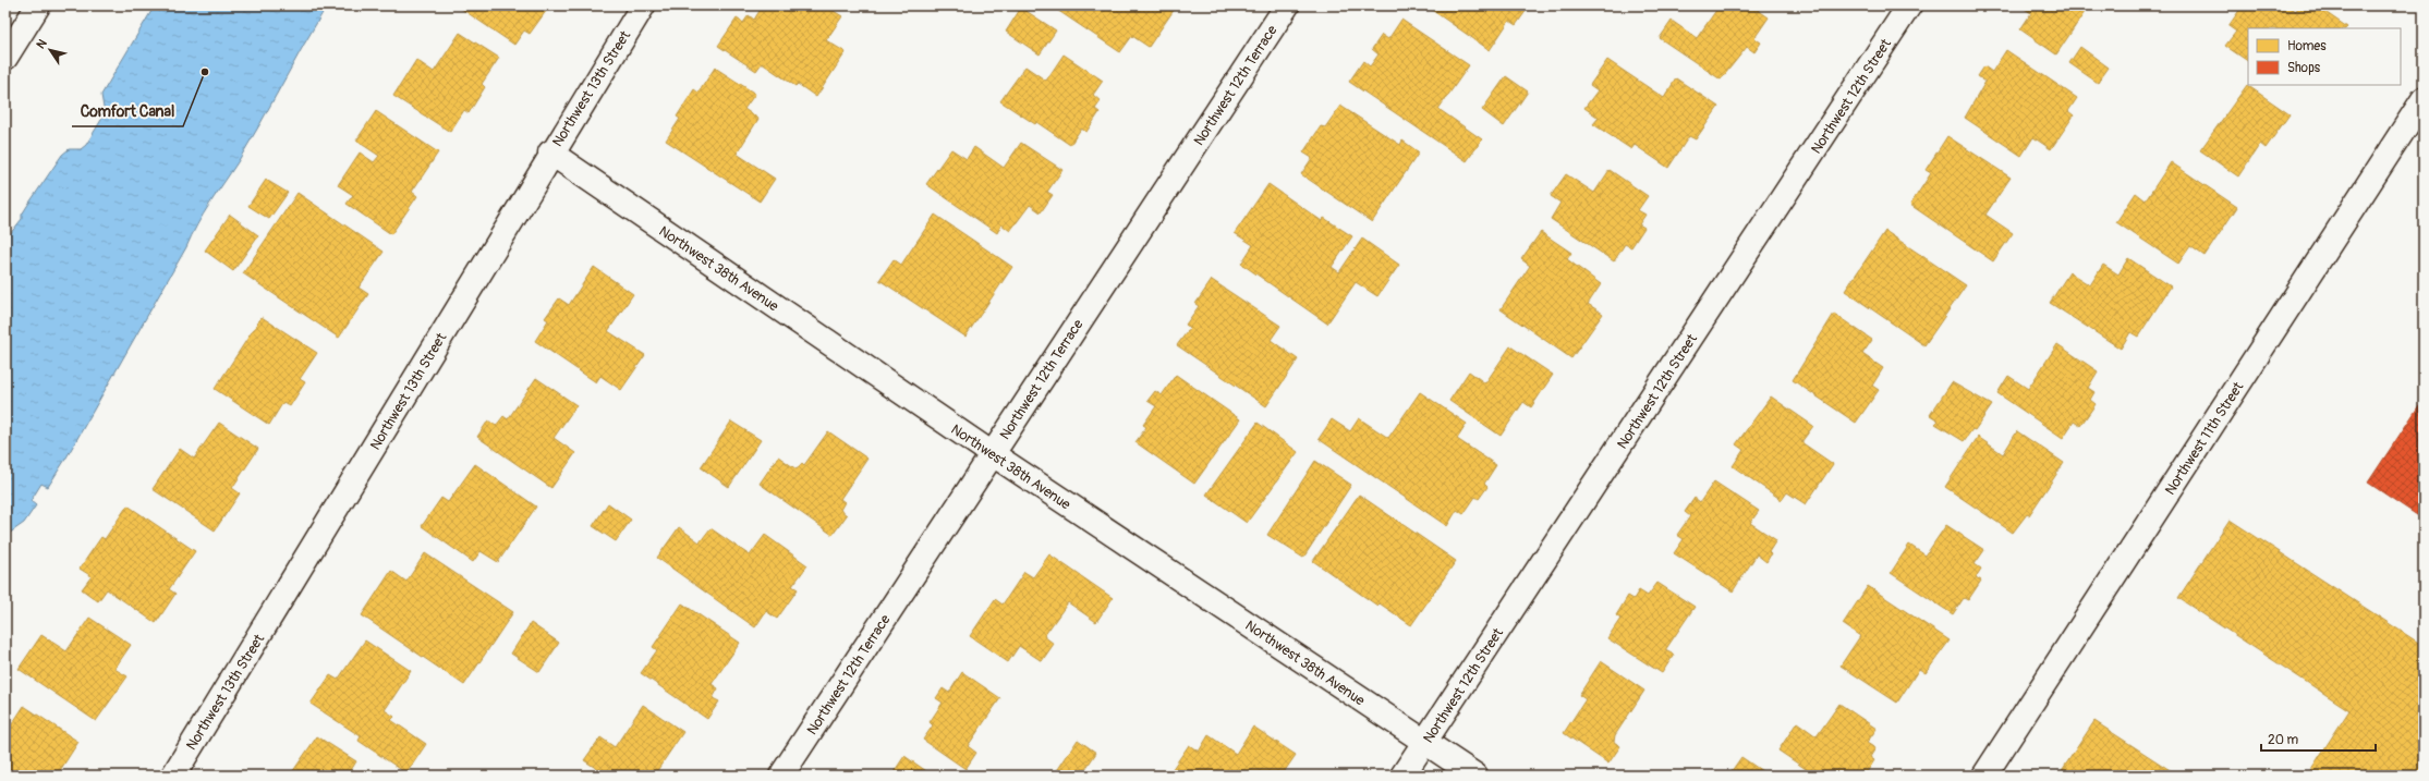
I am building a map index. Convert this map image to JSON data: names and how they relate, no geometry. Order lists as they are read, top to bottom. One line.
{"streets":{"main road":["Northwest 12th Terrace","Northwest 13th Street","Northwest 12th Street","Northwest 38th Avenue","Northwest 11th Street"]},"crossings":[["Northwest 12th Terrace","Northwest 38th Avenue"],["Northwest 13th Street","Northwest 38th Avenue"],["Northwest 12th Street","Northwest 38th Avenue"]],"places":["Comfort Canal"],"legend":["Homes","Shops"],"scale_bar":"20 m","north":"top left"}
